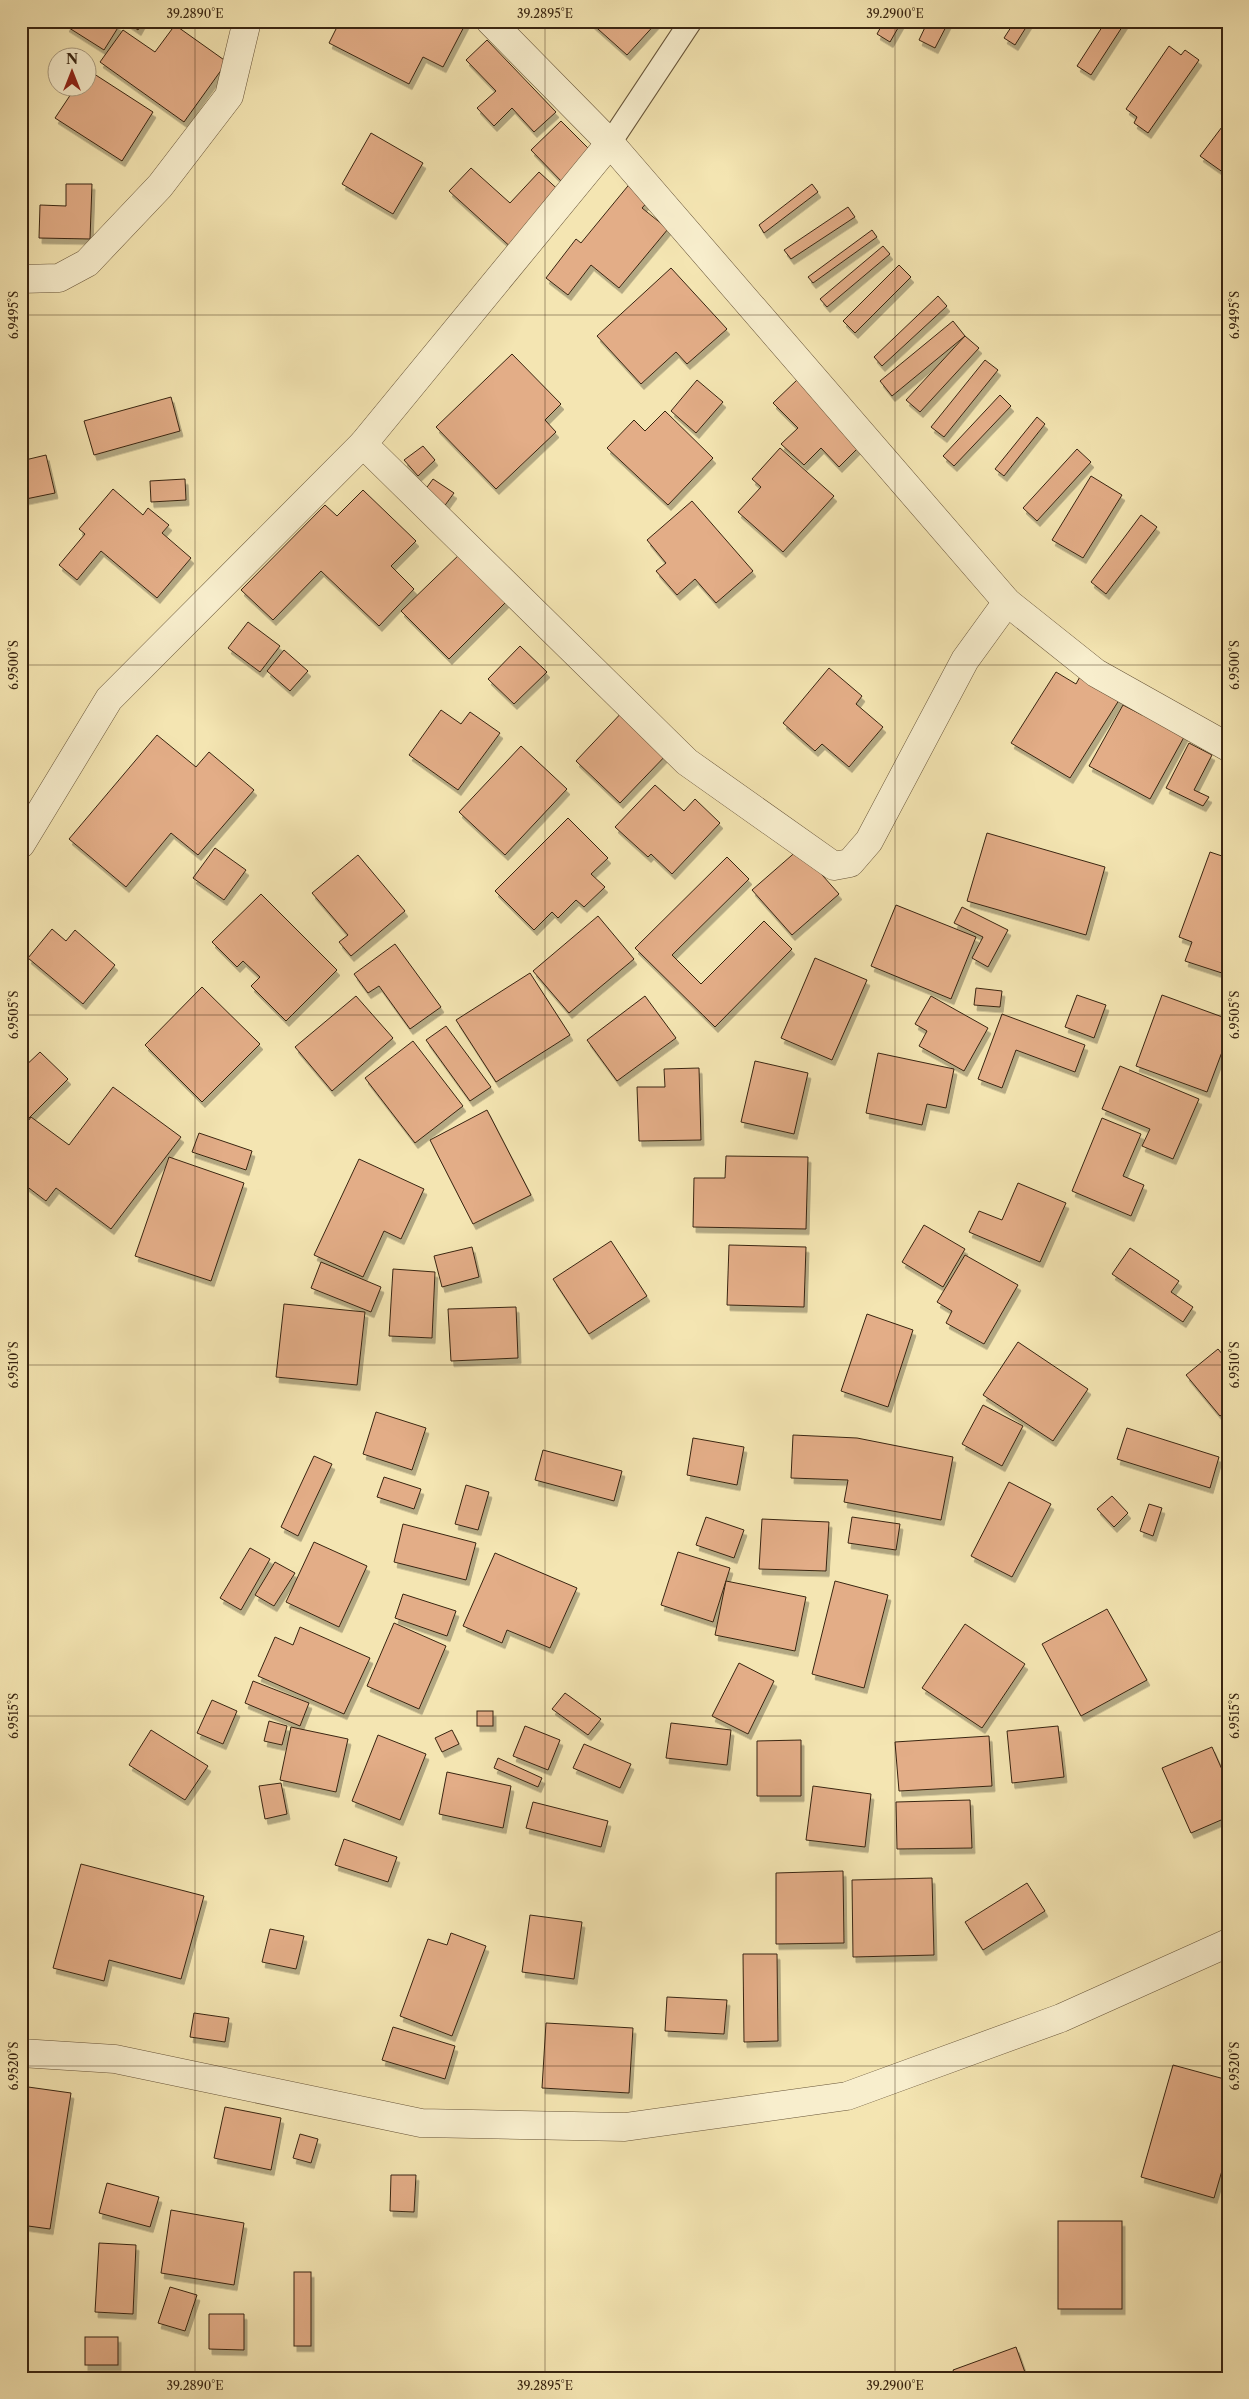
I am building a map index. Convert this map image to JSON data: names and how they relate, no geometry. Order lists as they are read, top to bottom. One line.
{"north":"top","coordinates":["39.2890°E","39.2895°E","39.2900°E","6.9495°S","6.9500°S","6.9505°S","6.9510°S","6.9515°S","6.9520°S"]}
